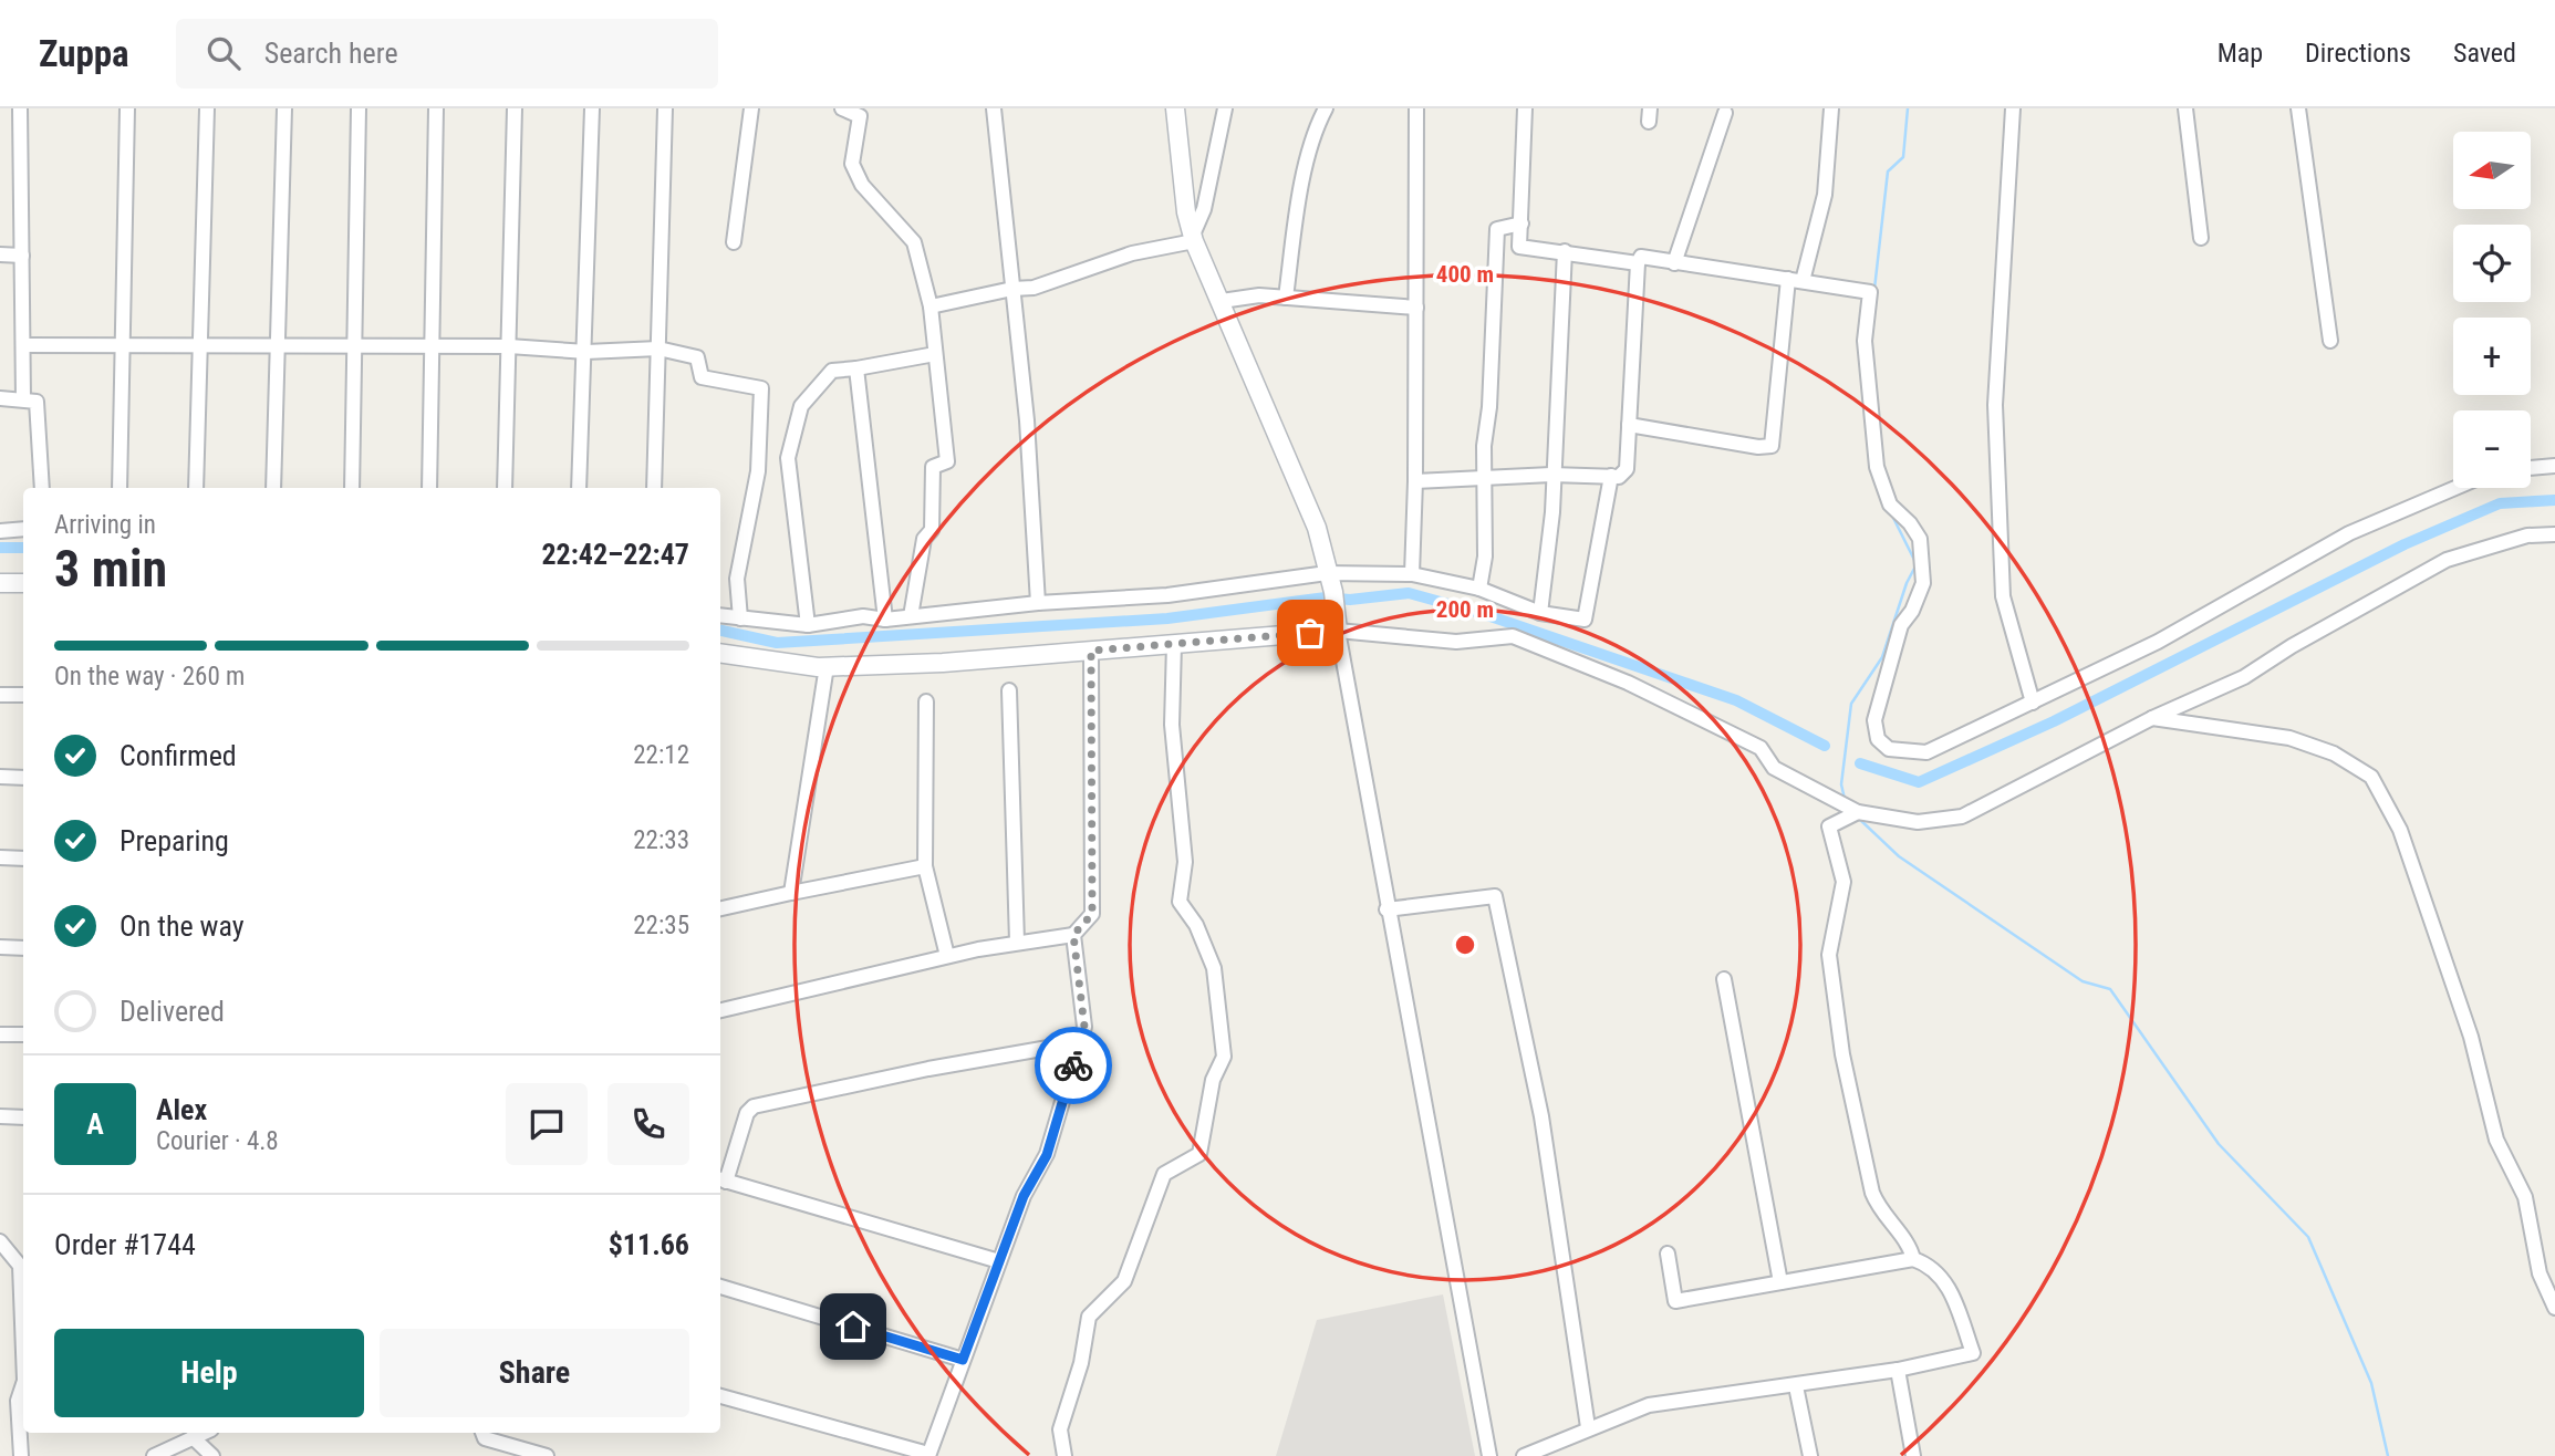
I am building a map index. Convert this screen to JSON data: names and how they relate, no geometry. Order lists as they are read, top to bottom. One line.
{"north":"left","page":{"header":"Zuppa","search":"Search here","nav":["Map","Directions","Saved"],"map_buttons":["+","−"],"heading":["3 min","Arriving in","22:42–22:47"],"panel":["Alex","Courier · 4.8","Order #1744","$11.66"],"bar":"On the way · 260 m","list":[["Confirmed","22:12"],["Preparing","22:33"],["On the way","22:35"],"Delivered"],"round":"A","buttons":["Help","Share"]},"rings":["400 m","200 m"]}
